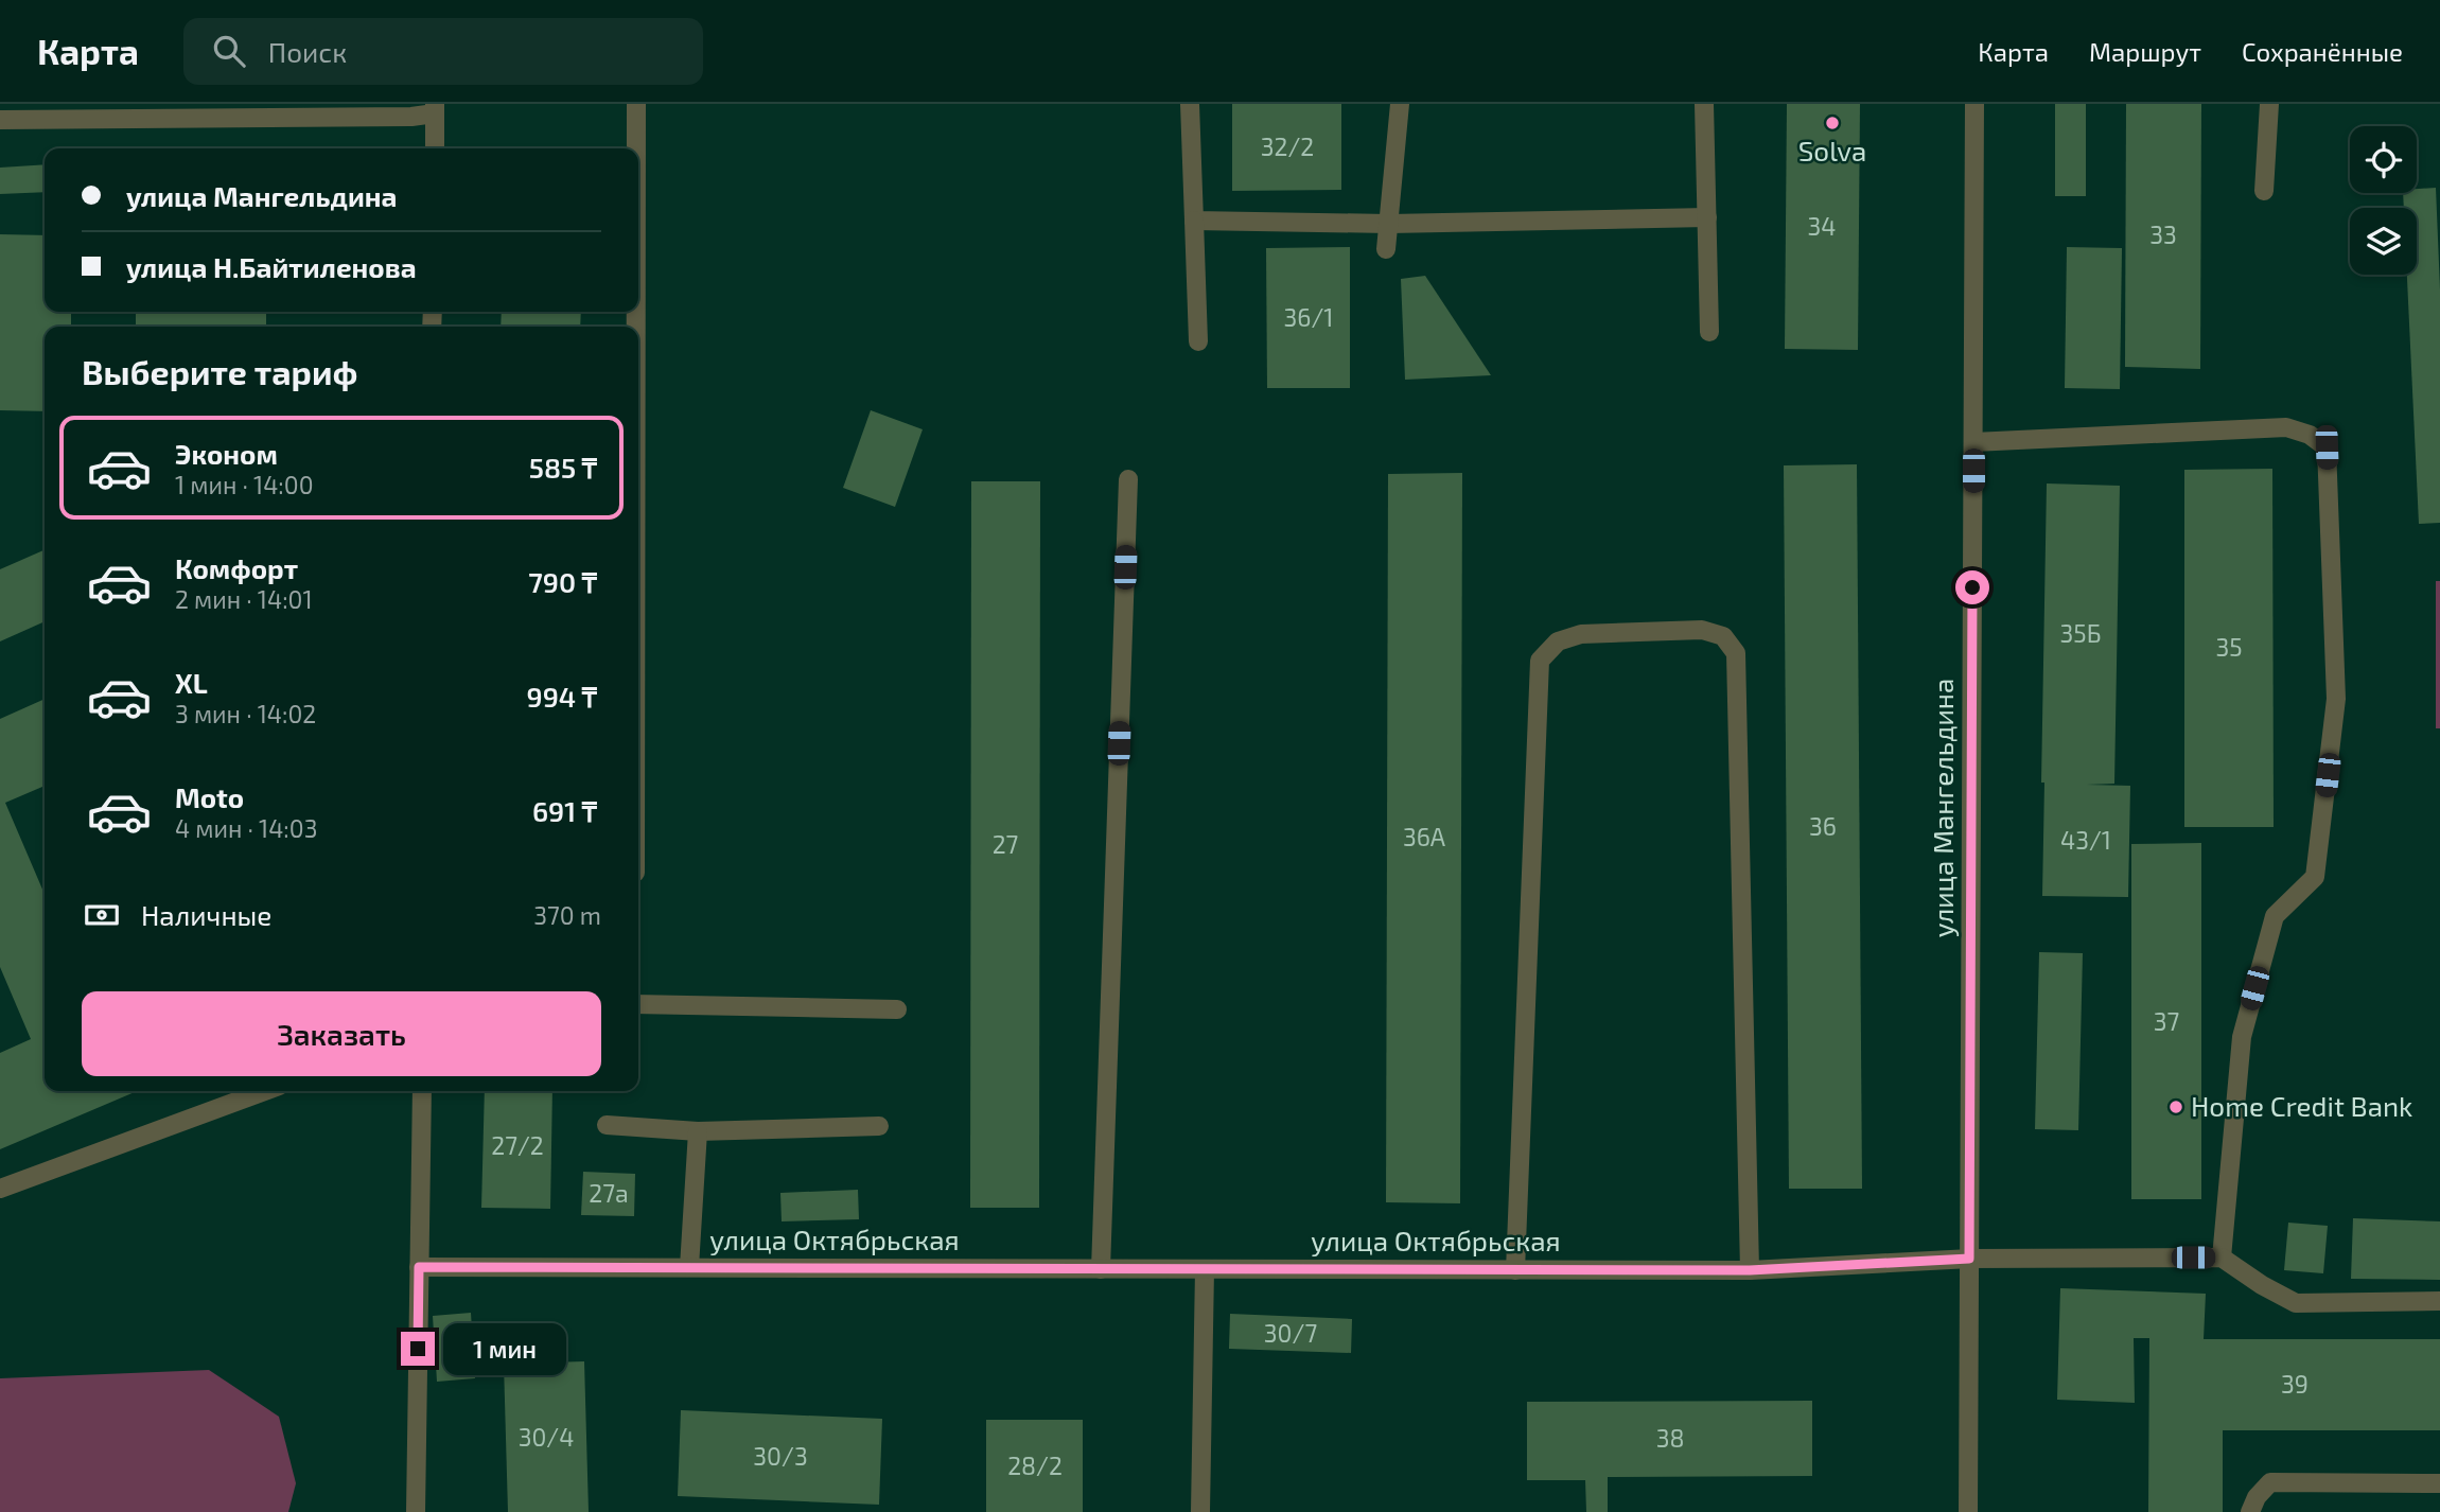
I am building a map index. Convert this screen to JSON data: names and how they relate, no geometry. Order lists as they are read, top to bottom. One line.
{"streets":{"street":["улица Мангельдина","улица Октябрьская"]},"crossings":[["улица Мангельдина","улица Октябрьская"]],"places":["Solva","Home Credit Bank"],"house_numbers":["32/2","34","33","36/1","35Б","35","36","36А","43/1","27","37","27/2","27а","30/7","39","30/4","38","30/3","28/2"],"page":{"header":"Карта","search":"Поиск","nav":["Карта","Маршрут","Сохранённые"],"banner":["улица Мангельдина","улица Н.Байтиленова"],"heading":"Выберите тариф","list":[{"name":"Эконом","note":"1 мин · 14:00","value":"585 ₸"},{"name":"Комфорт","note":"2 мин · 14:01","value":"790 ₸"},{"name":"XL","note":"3 мин · 14:02","value":"994 ₸"},{"name":"Moto","note":"4 мин · 14:03","value":"691 ₸"}],"pay":["Наличные","370 m"],"buttons":"Заказать","bubble":"1 мин"}}
